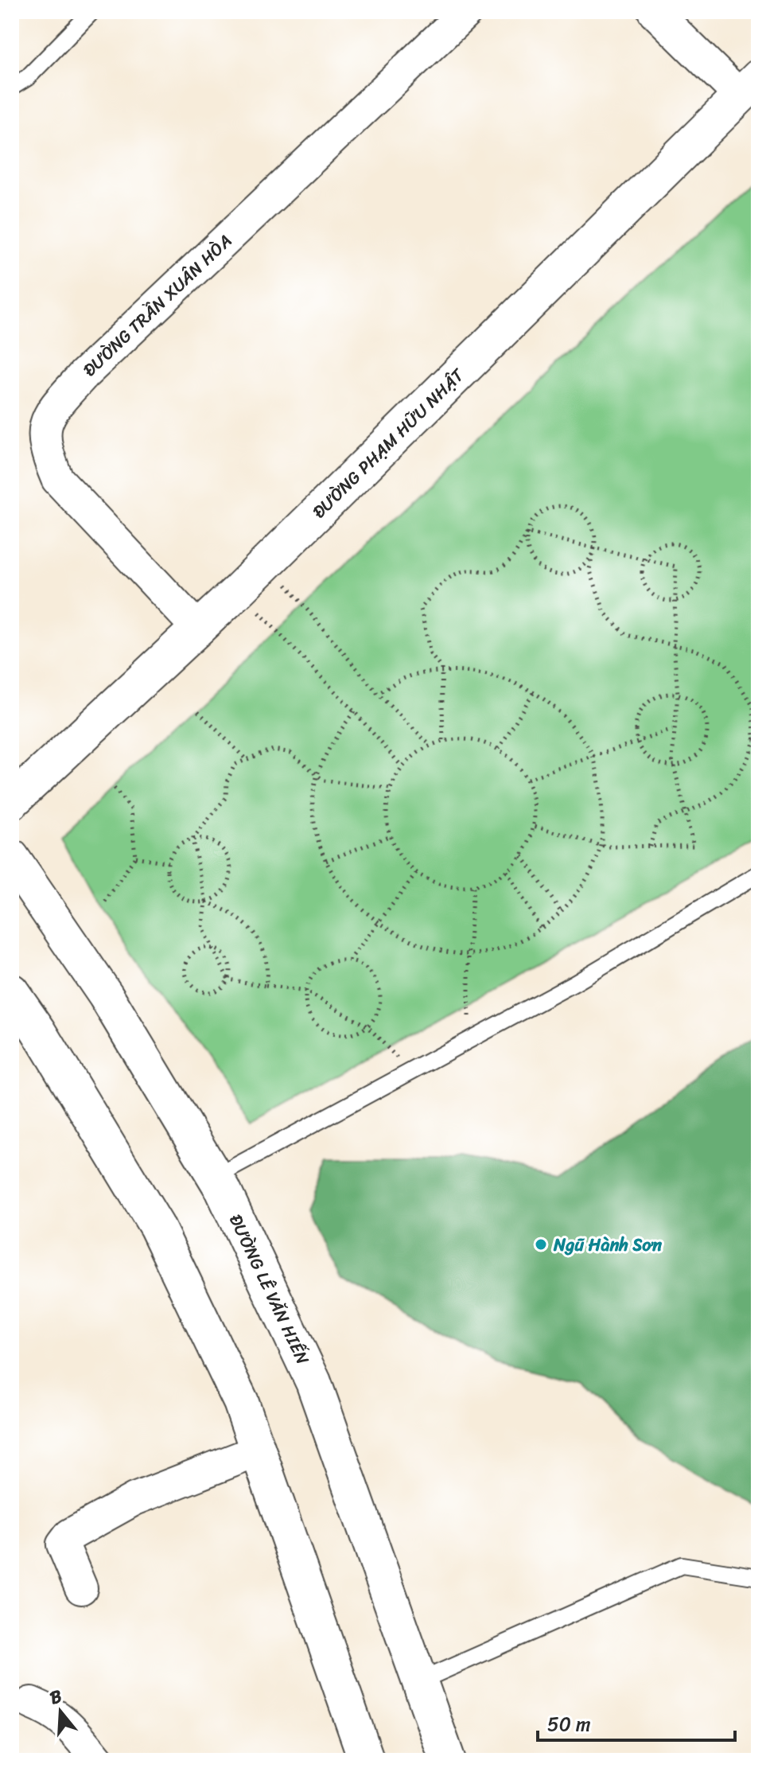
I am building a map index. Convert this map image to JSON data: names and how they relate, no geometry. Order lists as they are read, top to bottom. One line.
{"streets":{"main road":["ĐƯỜNG PHẠM HỮU NHẬT","ĐƯỜNG LÊ VĂN HIẾN"],"street":["ĐƯỜNG TRẦN XUÂN HÒA"]},"crossings":[["ĐƯỜNG TRẦN XUÂN HÒA","ĐƯỜNG PHẠM HỮU NHẬT"]],"places":["Ngũ Hành Sơn"],"scale_bar":"50 m","north":"top"}
